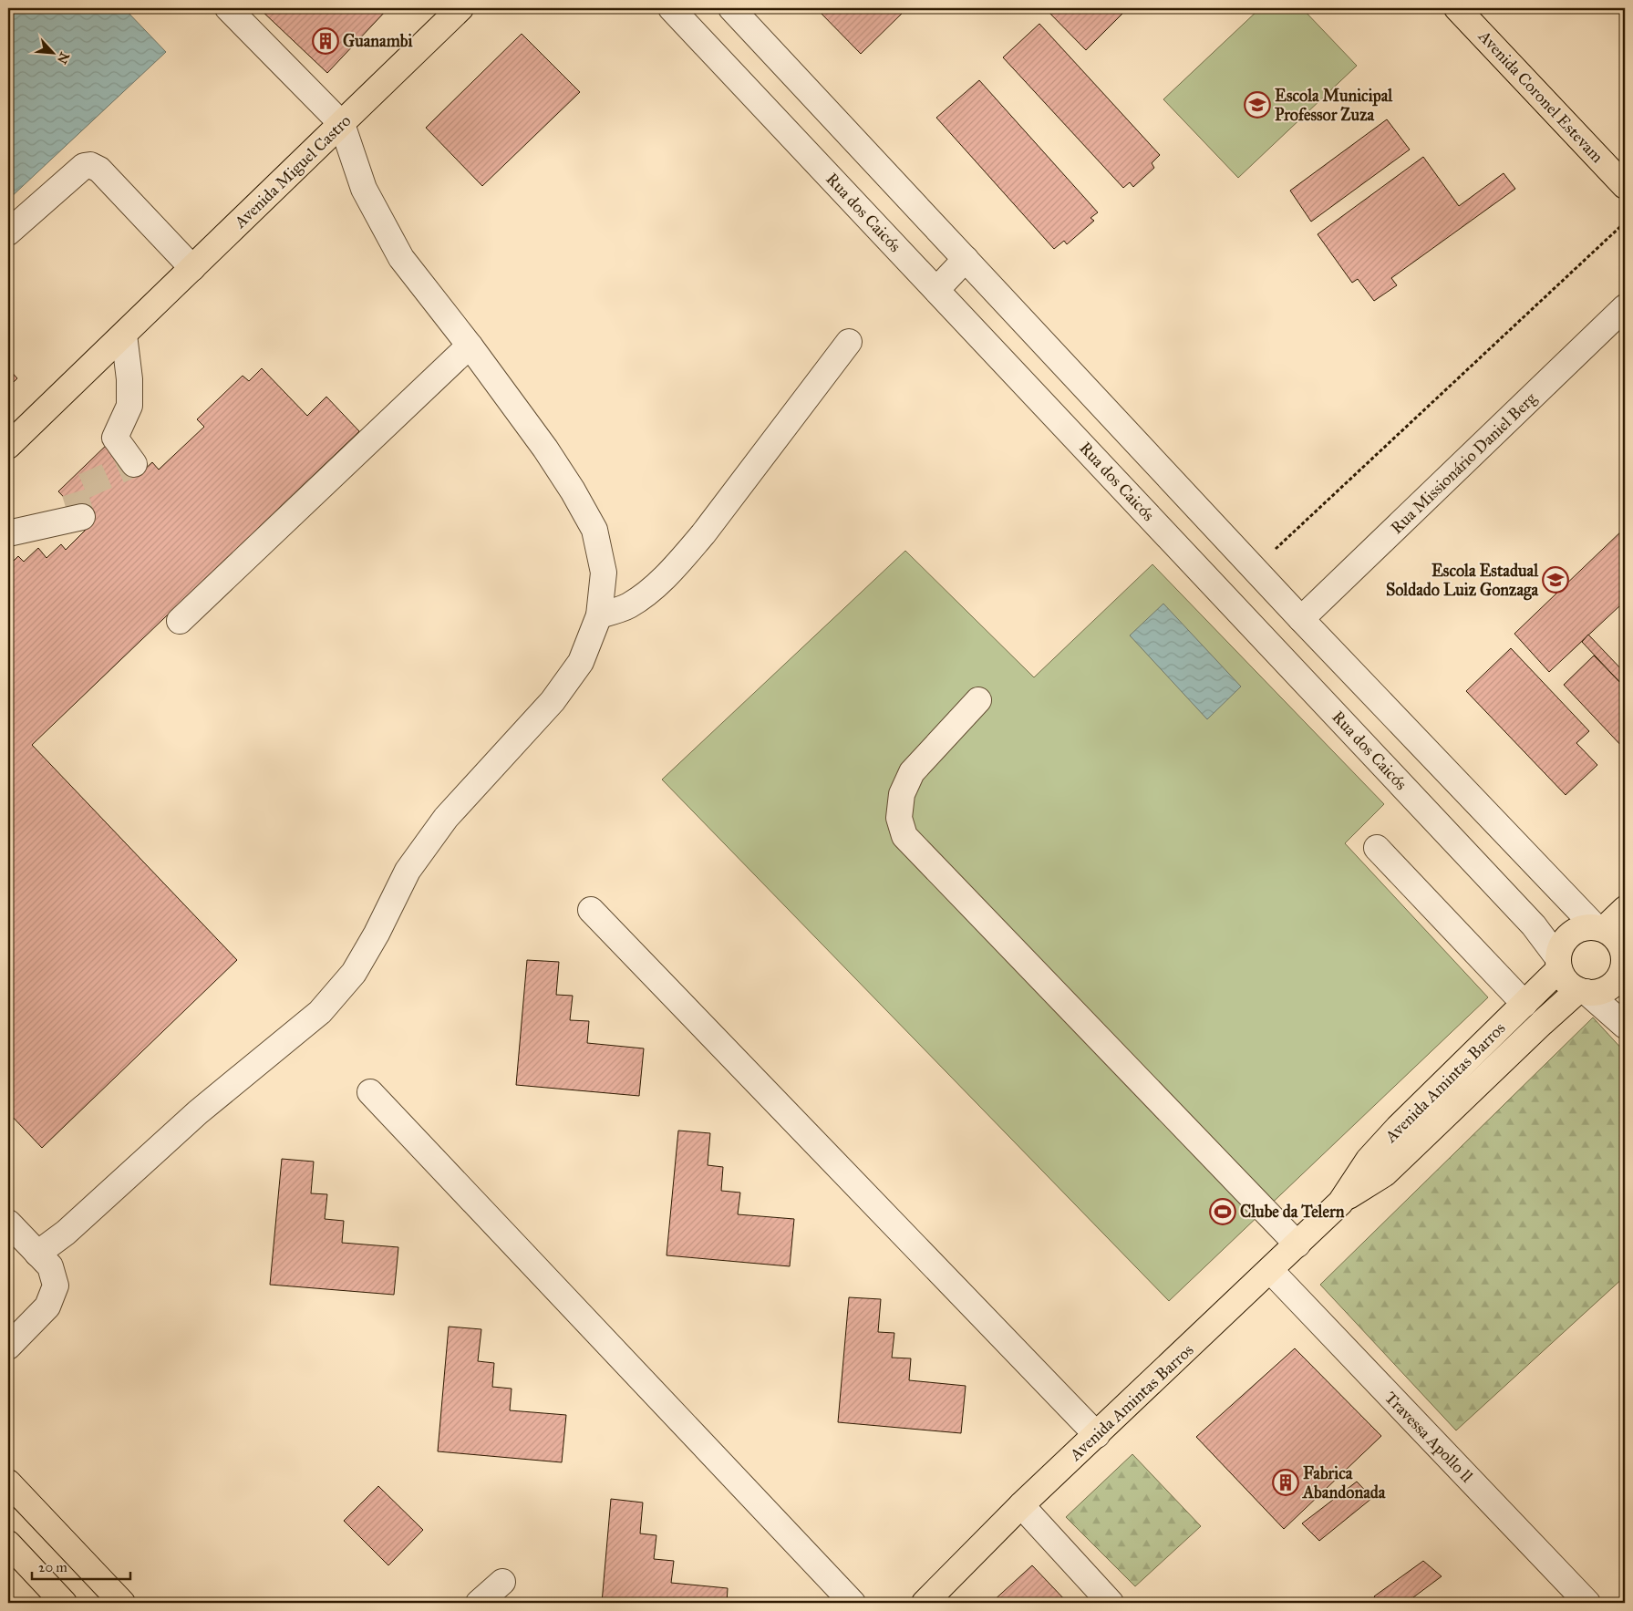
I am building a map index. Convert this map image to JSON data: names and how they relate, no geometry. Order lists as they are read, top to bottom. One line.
{"streets":{"main road":["Avenida Coronel Estevam","Avenida Miguel Castro","Avenida Amintas Barros"],"street":["Rua dos Caicós","Rua Missionário Daniel Berg","Travessa Apollo ll"]},"crossings":[["Rua dos Caicós","Avenida Amintas Barros"],["Avenida Amintas Barros","Travessa Apollo ll"]],"places":{"building":["Guanambi","Fabrica Abandonada"],"school or university":["Escola Municipal Professor Zuza","Escola Estadual Soldado Luiz Gonzaga"],"sports":["Clube da Telern"]},"scale_bar":"20 m","north":"bottom right"}
